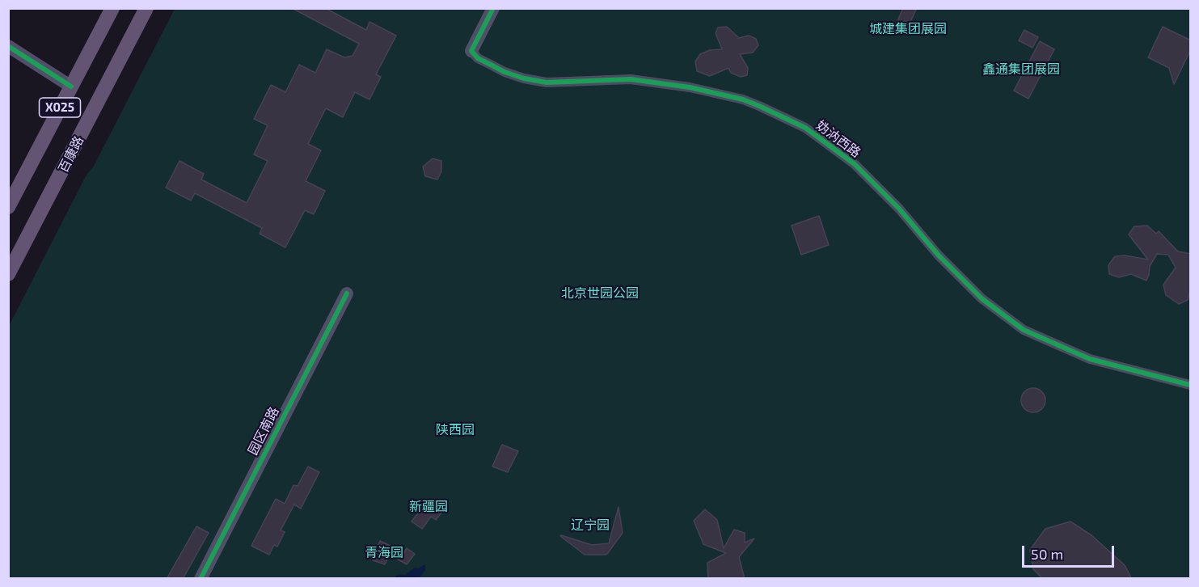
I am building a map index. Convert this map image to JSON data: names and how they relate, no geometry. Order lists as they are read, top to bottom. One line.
{"streets":{"main road":["X025","百康路"],"street":["妫汭西路","园区南路"]},"parks":["城建集团展园","鑫通集团展园","北京世园公园","陕西园","新疆园","辽宁园","青海园"],"scale_bar":"50 m"}
